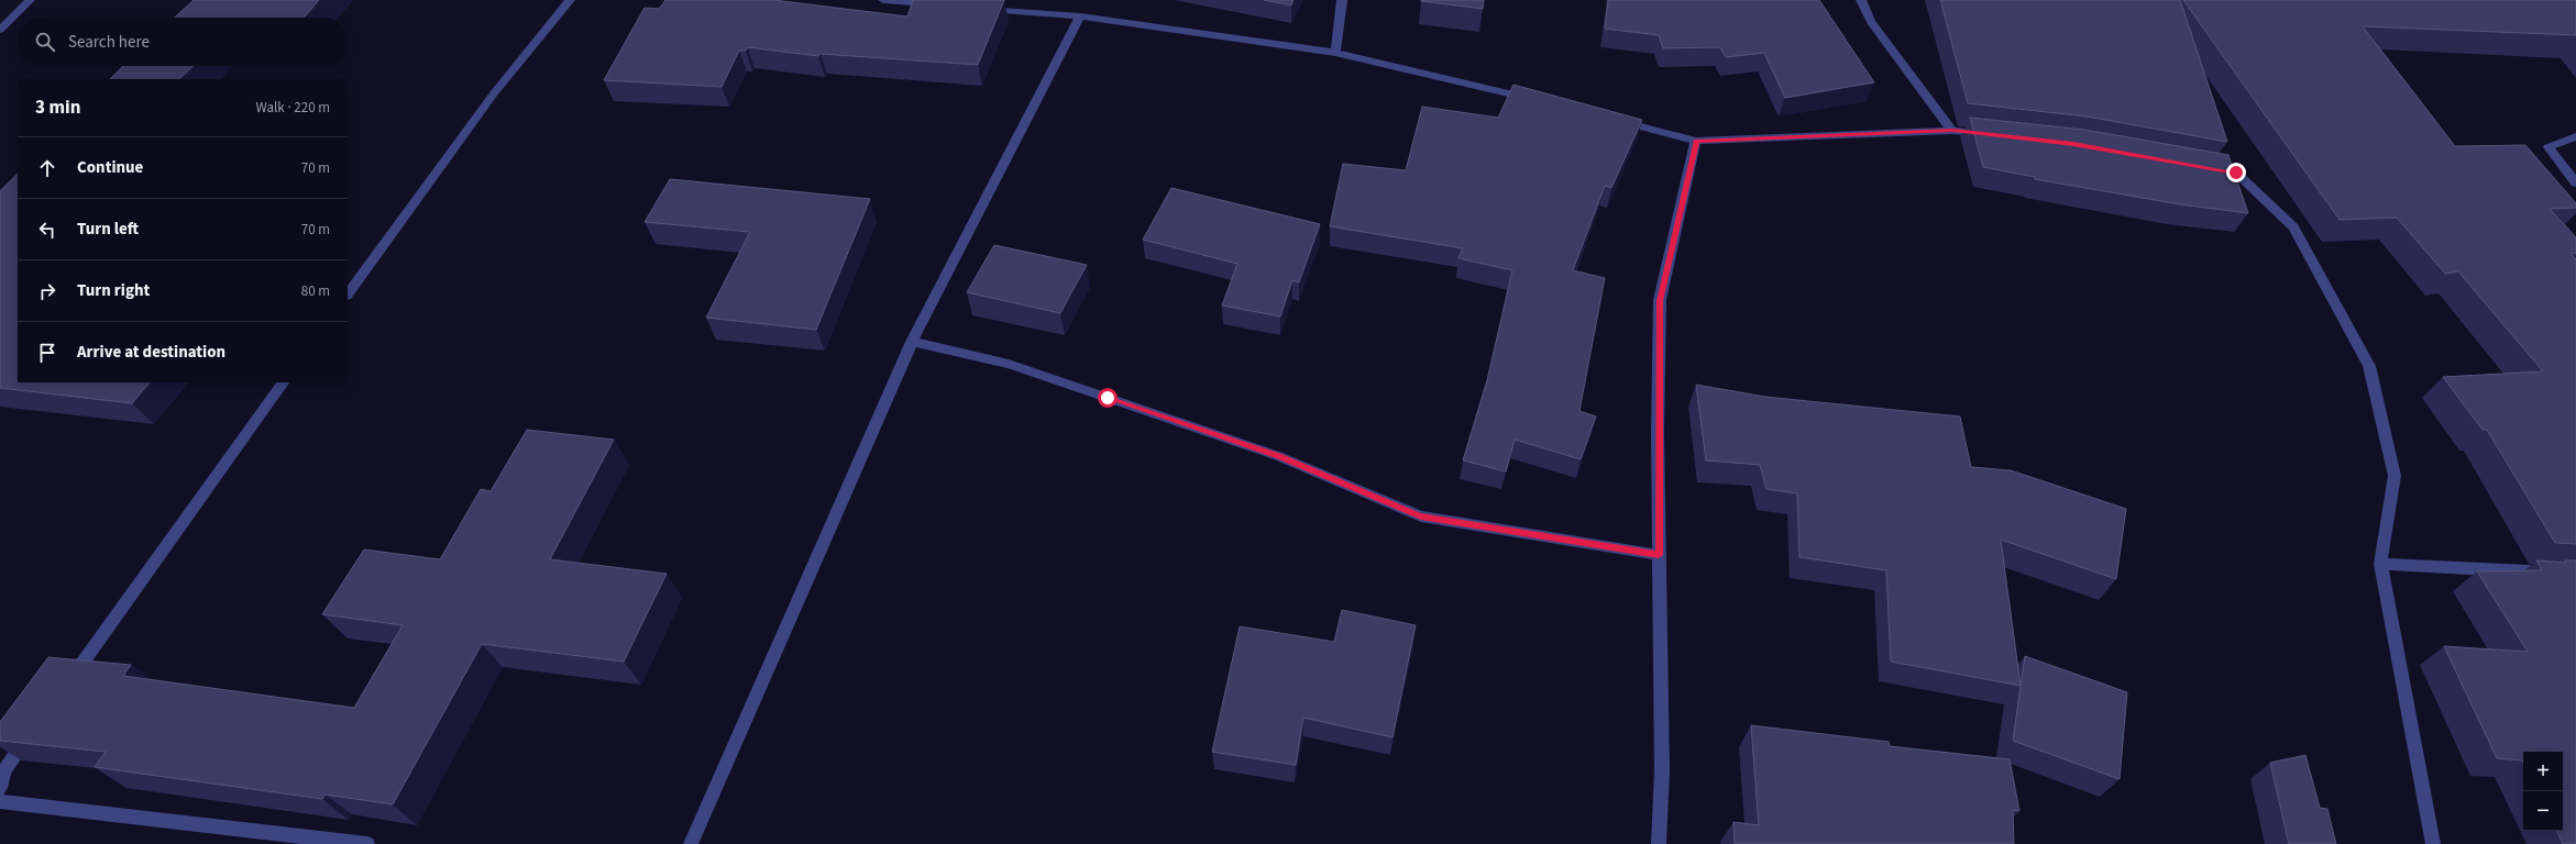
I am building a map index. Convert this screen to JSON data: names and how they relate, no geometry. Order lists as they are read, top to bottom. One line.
{"page":{"search":"Search here","heading":["3 min","Walk · 220 m"],"list":[["Continue","70 m"],["Turn left","70 m"],["Turn right","80 m"],"Arrive at destination"],"map_buttons":["+","−"]}}
